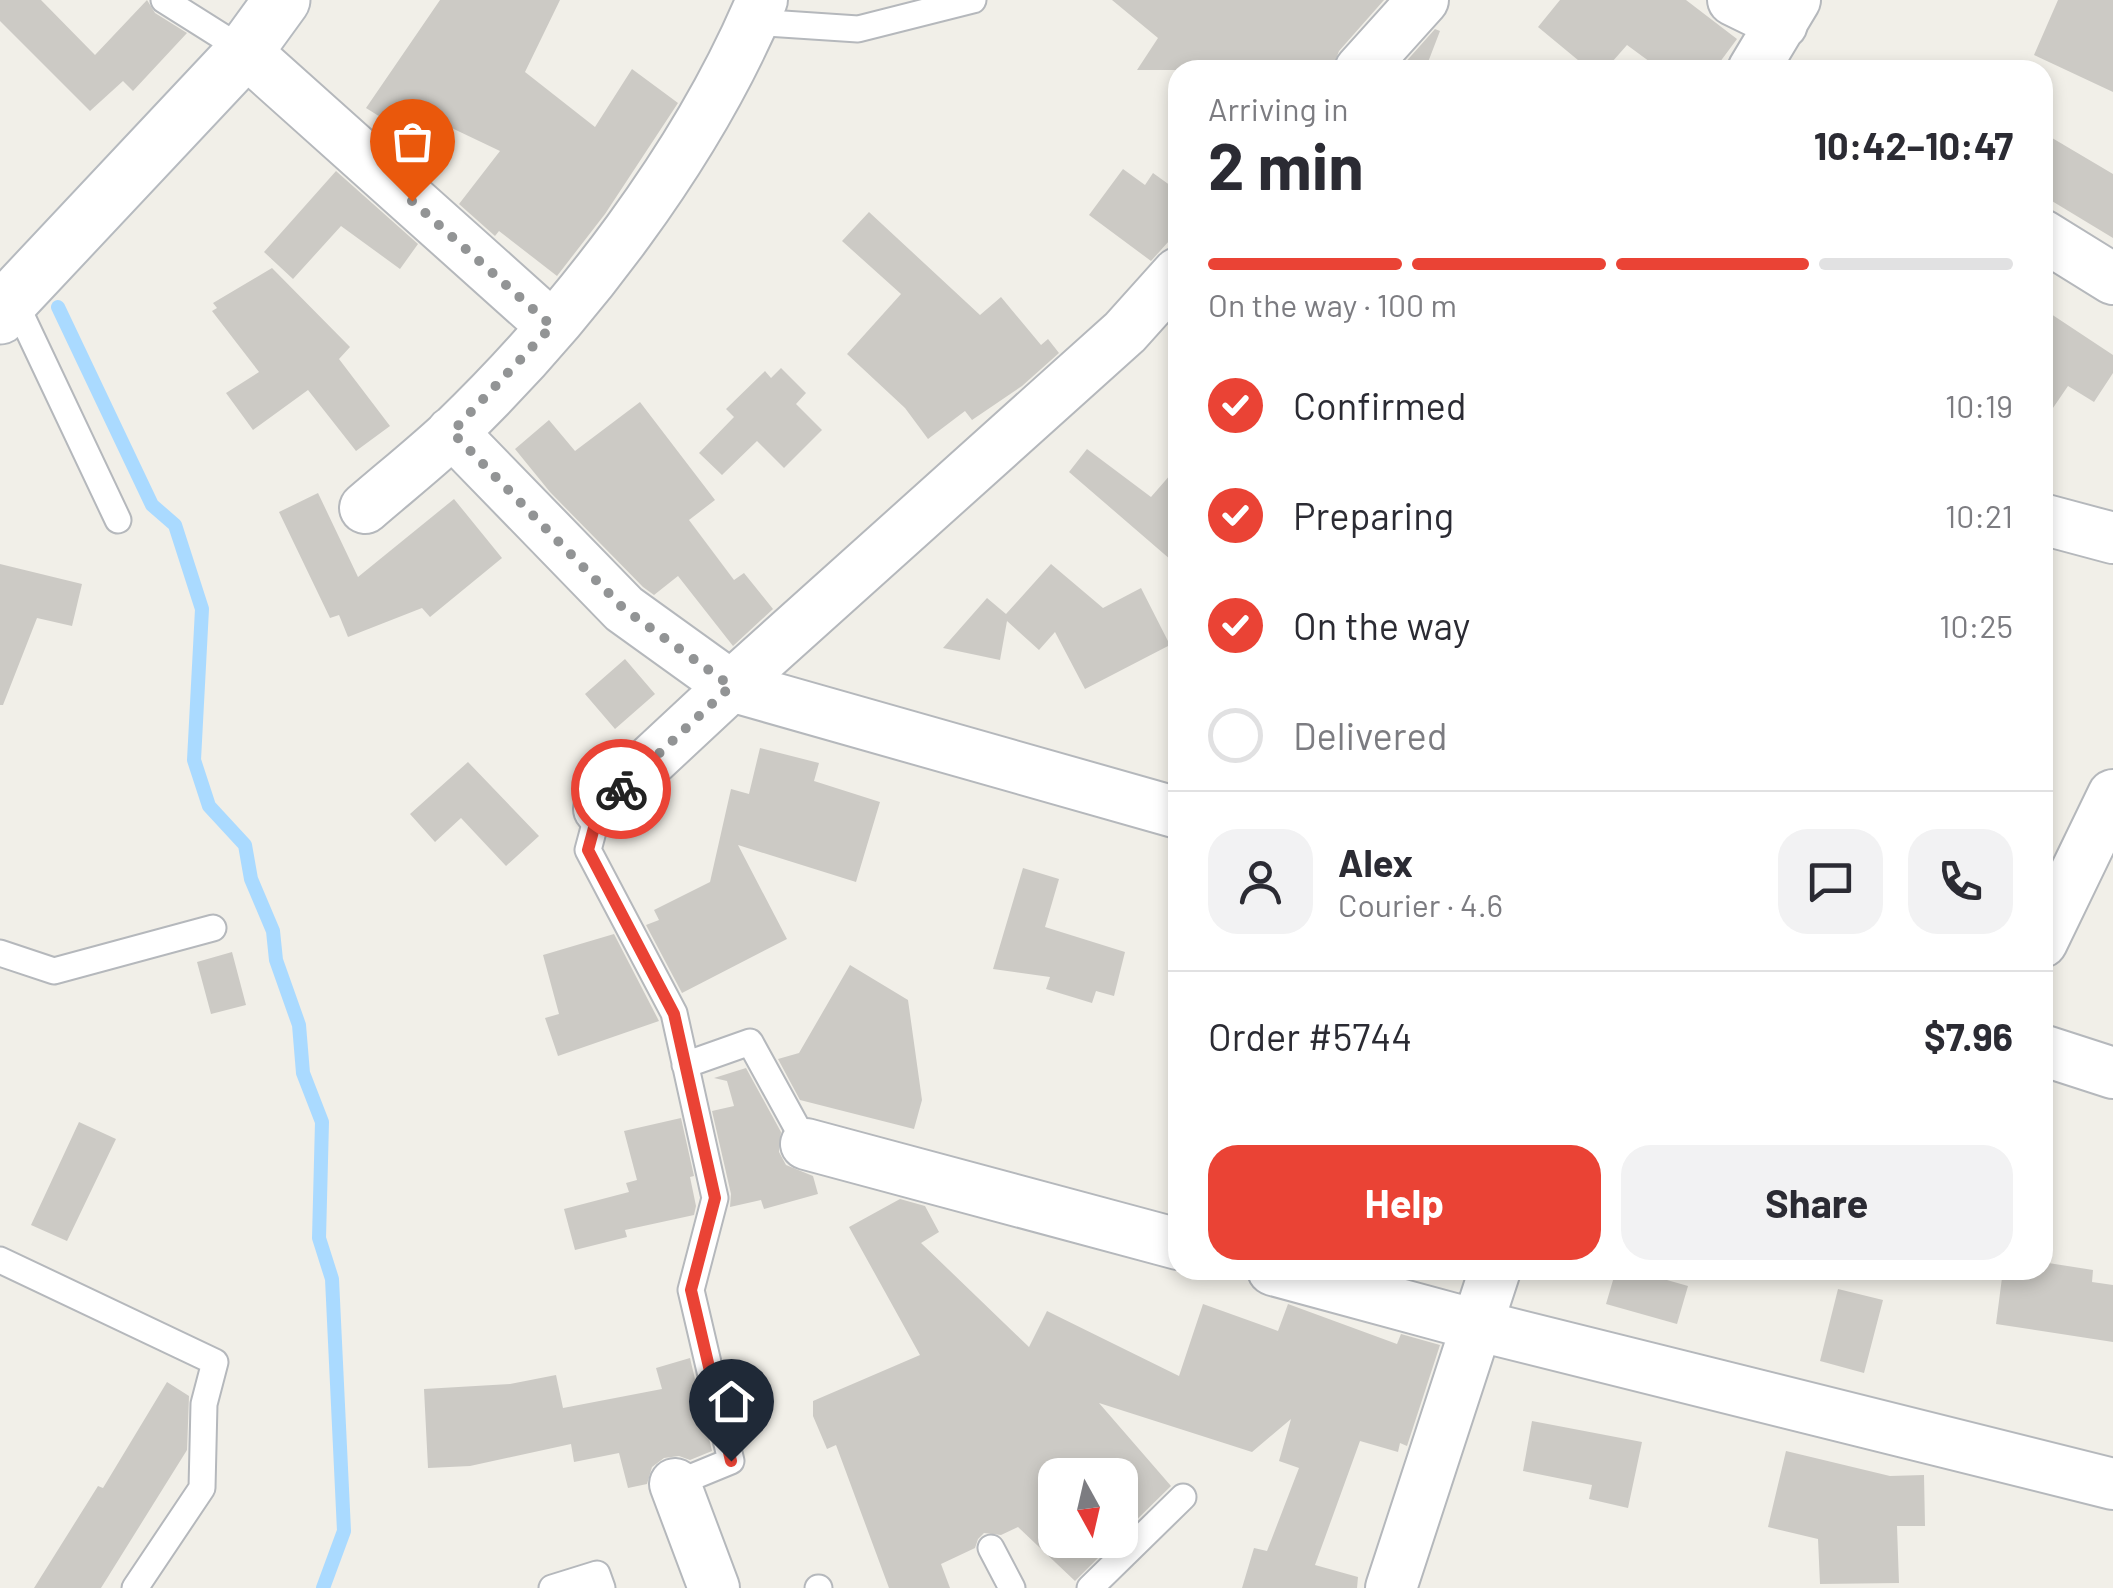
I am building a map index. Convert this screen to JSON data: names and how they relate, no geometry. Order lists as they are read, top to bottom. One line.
{"north":"bottom","page":{"heading":["2 min","Arriving in","10:42–10:47"],"panel":["Alex","Courier · 4.6","Order #5744","$7.96"],"bar":"On the way · 100 m","list":[["Confirmed","10:19"],["Preparing","10:21"],["On the way","10:25"],"Delivered"],"buttons":["Help","Share"]}}
